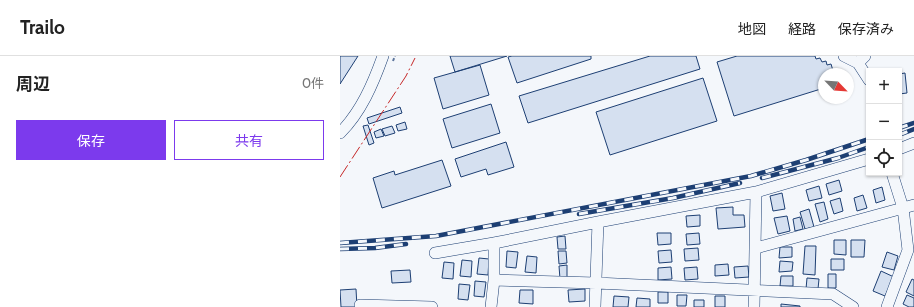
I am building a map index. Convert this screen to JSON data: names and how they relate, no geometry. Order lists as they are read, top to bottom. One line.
{"north":"bottom right","page":{"header":"Trailo","nav":["地図","経路","保存済み"],"heading":["周辺","0件"],"map_buttons":["+","−"],"buttons":["保存","共有"]}}
